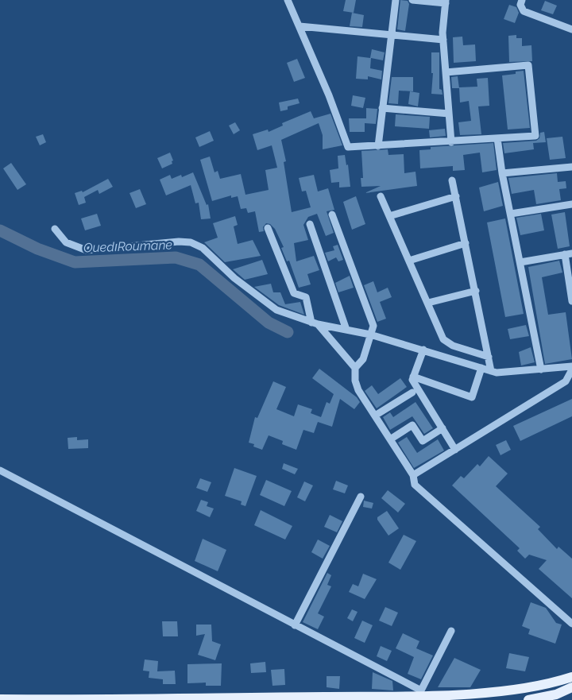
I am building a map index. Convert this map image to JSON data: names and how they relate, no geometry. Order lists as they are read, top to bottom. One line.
{"water":["Oued Roumane"]}
